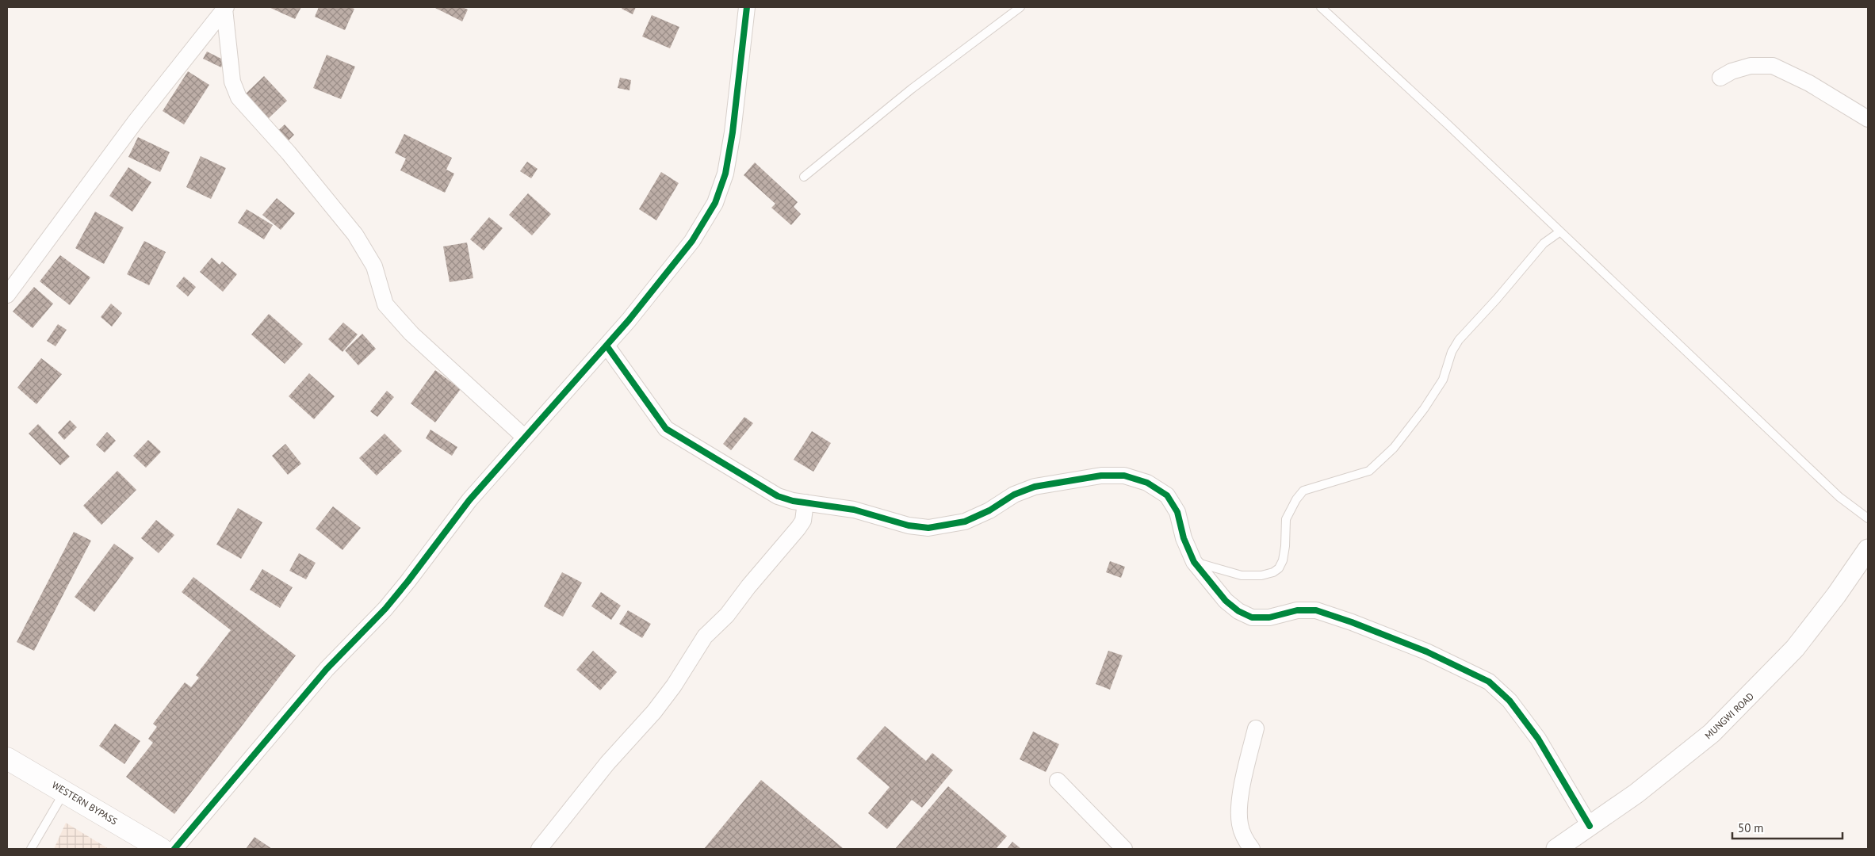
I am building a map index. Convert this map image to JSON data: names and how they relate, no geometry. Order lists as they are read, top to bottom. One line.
{"streets":{"main road":["WESTERN BYPASS"],"street":["MUNGWI ROAD"]},"scale_bar":"50 m"}
